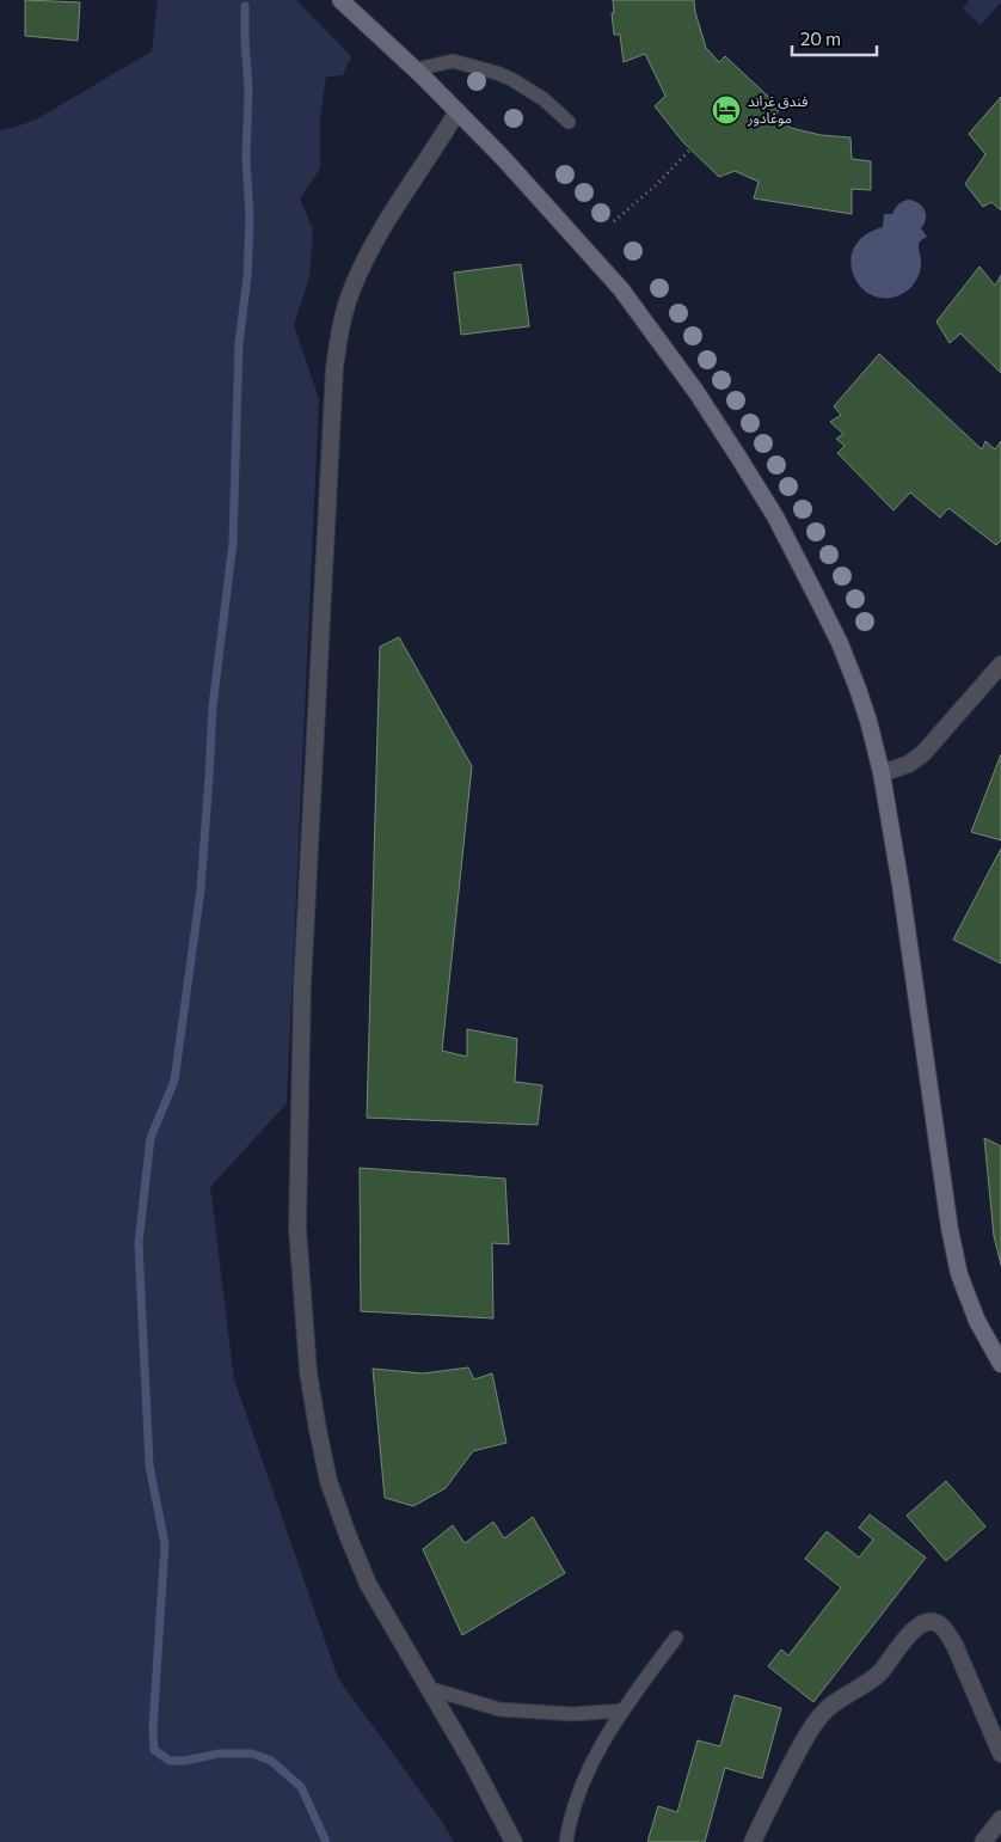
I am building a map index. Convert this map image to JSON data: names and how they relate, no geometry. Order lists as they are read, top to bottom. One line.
{"places":{"hotel":["فندق غراند موغادور"]},"scale_bar":"20 m"}
